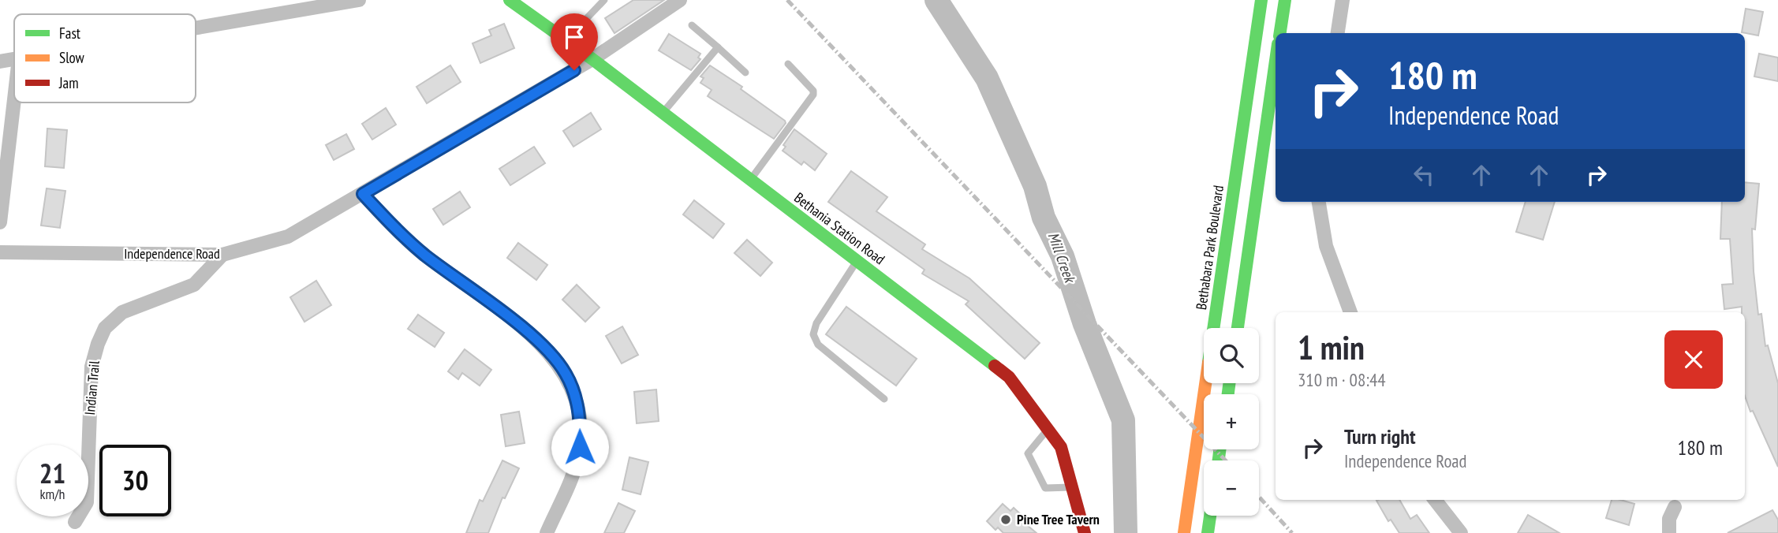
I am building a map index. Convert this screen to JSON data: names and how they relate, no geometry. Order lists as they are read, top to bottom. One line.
{"streets":{"street":["Bethania Station Road","Bethabara Park Boulevard","Independence Road","Indian Trail"]},"crossings":[["Bethania Station Road","Independence Road"],["Independence Road","Indian Trail"]],"water":["Mill Creek"],"places":["Pine Tree Tavern"],"legend":["Fast","Slow","Jam"],"page":{"turn":["180 m","Independence Road"],"heading":["1 min","310 m · 08:44"],"map_buttons":["+","−"],"list":[{"name":"Turn right","note":"Independence Road","value":"180 m"}],"speed":"21 km/h","limit":"30"}}
